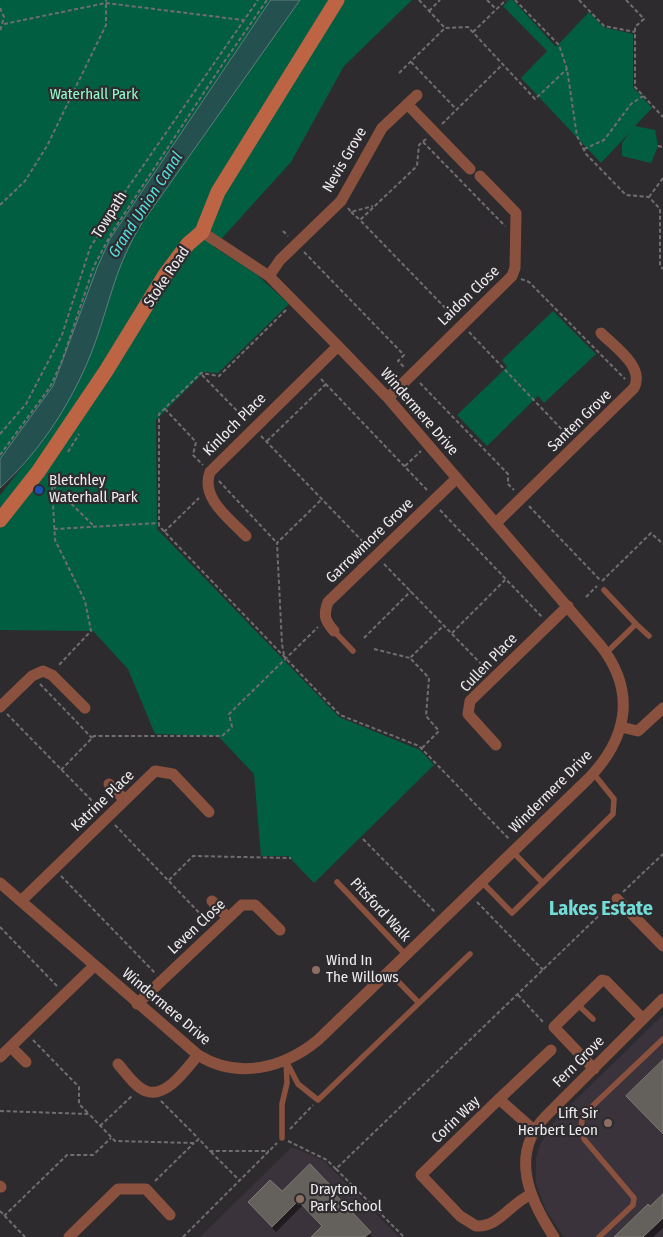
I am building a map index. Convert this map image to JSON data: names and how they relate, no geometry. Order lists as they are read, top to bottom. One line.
{"streets":{"street":["Nevis Grove","Stoke Road","Laidon Close","Windermere Drive","Santen Grove","Kinloch Place","Garrowmore Grove","Cullen Place","Katrine Place","Leven Close","Fern Grove","Corin Way"],"lane":["Pitsford Walk"],"path":["Towpath"]},"crossings":[["Nevis Grove","Windermere Drive"],["Stoke Road","Windermere Drive"],["Laidon Close","Windermere Drive"],["Windermere Drive","Santen Grove"],["Windermere Drive","Kinloch Place"],["Windermere Drive","Garrowmore Grove"],["Windermere Drive","Cullen Place"],["Windermere Drive","Katrine Place"],["Windermere Drive","Pitsford Walk"],["Windermere Drive","Leven Close"],["Fern Grove","Corin Way"]],"districts":["Lakes Estate"],"water":["Grand Union Canal"],"parks":["Waterhall Park"],"places":["Bletchley Waterhall Park","Wind In The Willows","Lift Sir Herbert Leon","Drayton Park School"]}
